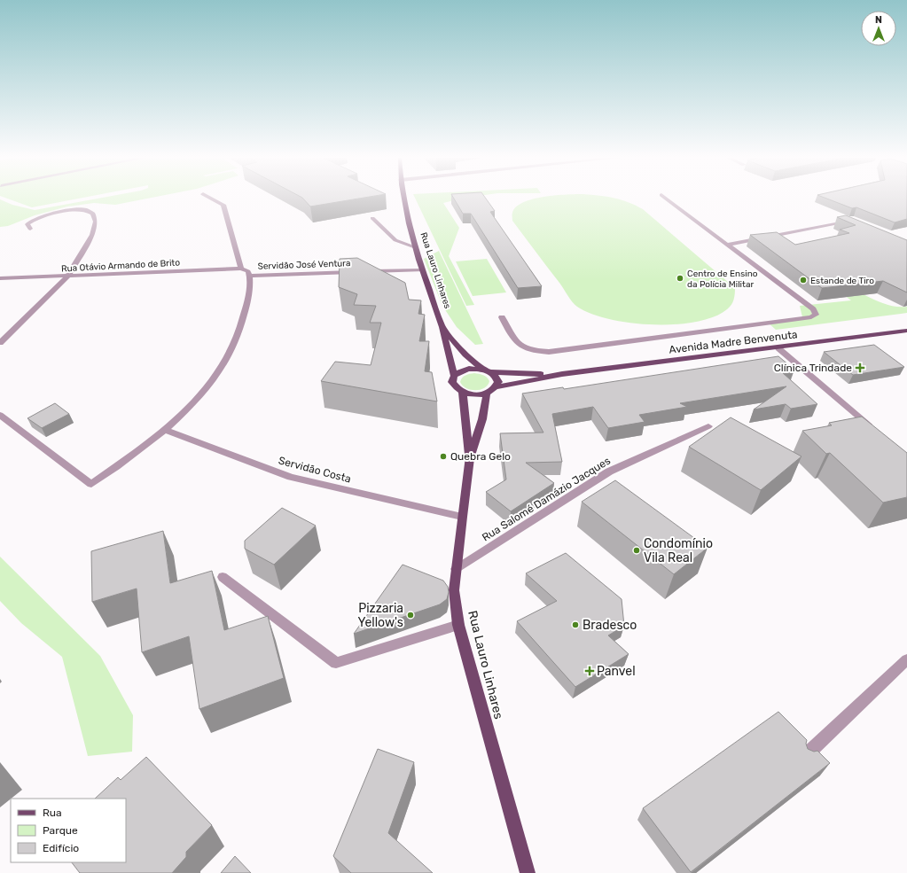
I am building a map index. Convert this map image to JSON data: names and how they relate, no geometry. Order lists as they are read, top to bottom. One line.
{"streets":{"main road":["Rua Lauro Linhares","Avenida Madre Benvenuta"],"street":["Servidão José Ventura","Rua Otávio Armando de Brito","Servidão Costa","Rua Salomé Damázio Jacques"]},"crossings":[["Servidão José Ventura","Rua Otávio Armando de Brito"],["Servidão José Ventura","Rua Lauro Linhares"],["Servidão José Ventura","Servidão Costa"],["Rua Lauro Linhares","Avenida Madre Benvenuta"],["Rua Lauro Linhares","Servidão Costa"],["Rua Lauro Linhares","Rua Salomé Damázio Jacques"]],"places":{"other":["Centro de Ensino da Polícia Militar","Estande de Tiro","Quebra Gelo","Condomínio Vila Real","Pizzaria Yellow's","Bradesco"],"health":["Clínica Trindade","Panvel"]},"legend":["Rua","Parque","Edifício"],"north":"top"}
